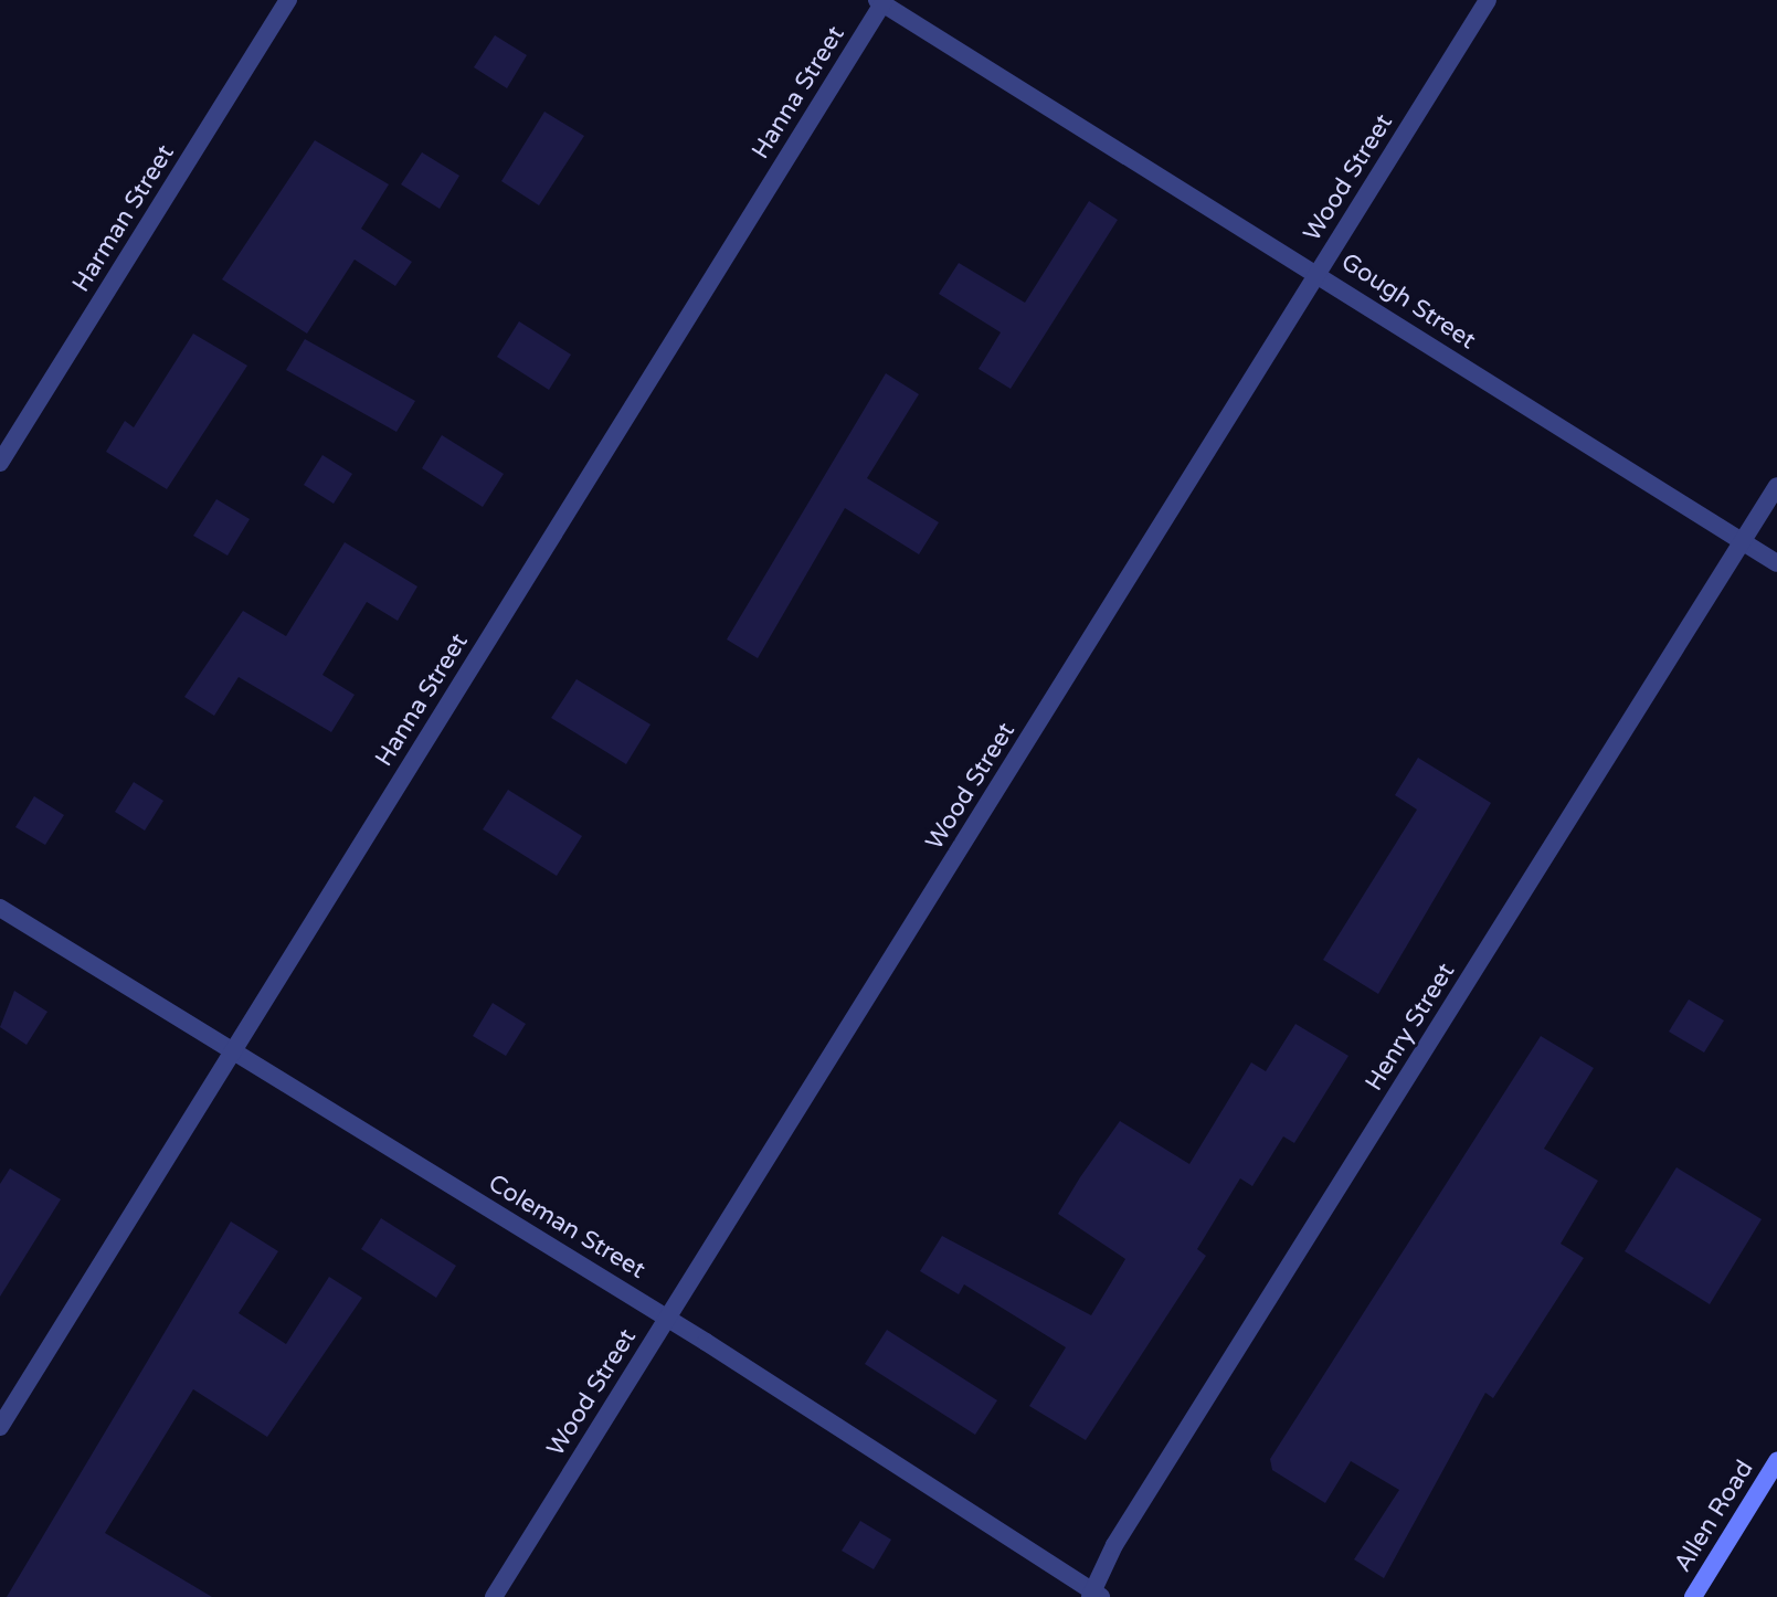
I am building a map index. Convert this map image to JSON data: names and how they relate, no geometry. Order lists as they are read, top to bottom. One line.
{"streets":{"main road":["Allen Road"],"street":["Hanna Street","Wood Street","Harman Street","Gough Street","Henry Street","Coleman Street"]},"crossings":[["Hanna Street","Gough Street"],["Hanna Street","Coleman Street"],["Wood Street","Gough Street"],["Wood Street","Coleman Street"],["Gough Street","Henry Street"],["Henry Street","Coleman Street"]]}
